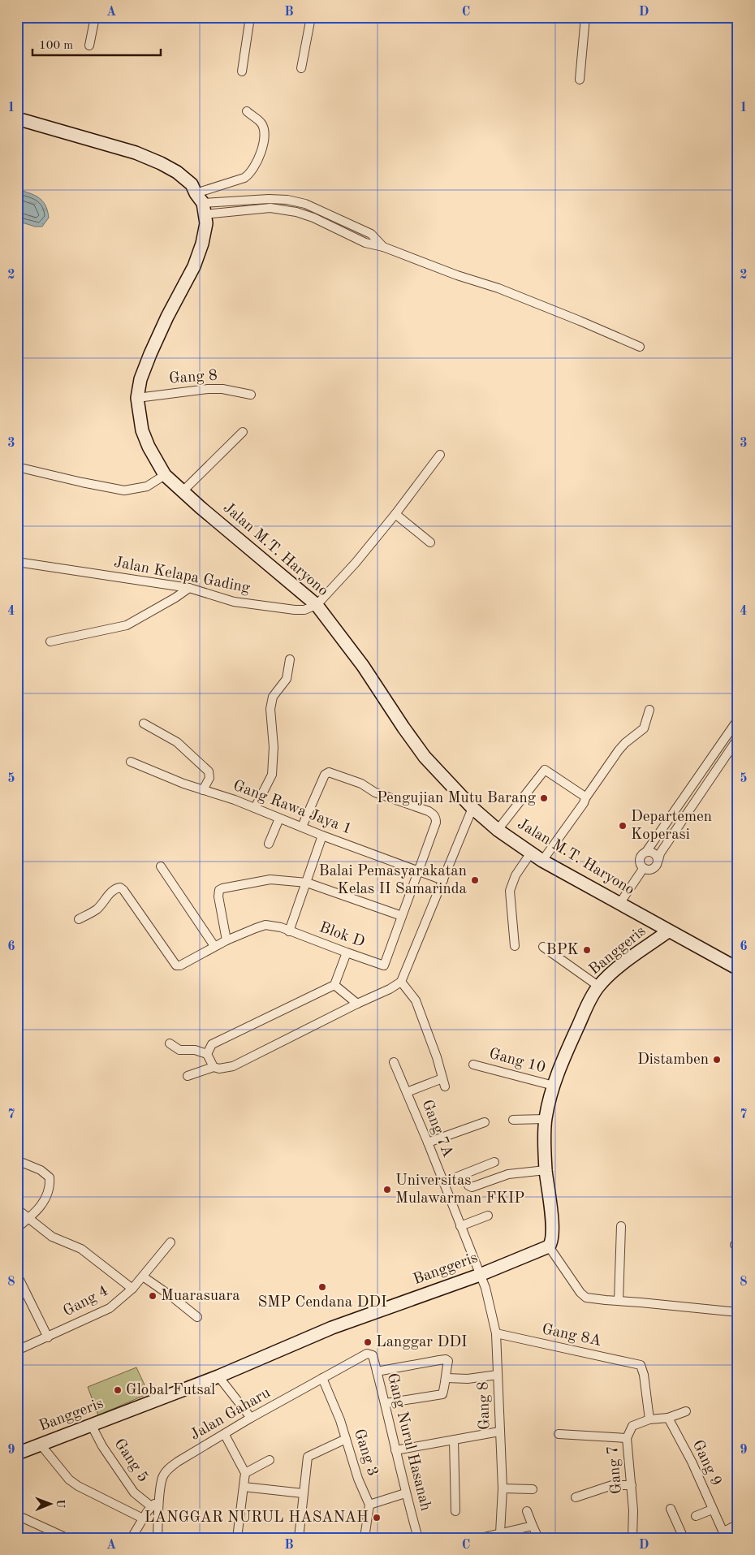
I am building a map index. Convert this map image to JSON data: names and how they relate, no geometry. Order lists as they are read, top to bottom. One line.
{"streets":{"main road":["Jalan M.T. Haryono","Banggeris"],"street":["Gang 8","Jalan Kelapa Gading","Gang Rawa Jaya 1","Blok D","Gang 10","Gang 7A","Gang 4","Gang 8A","Jalan Gaharu","Gang Nurul Hasanah","Gang 3","Gang 5","Gang 9","Gang 7"]},"crossings":[["Gang 8","Jalan M.T. Haryono"],["Gang 8","Banggeris"],["Gang 8","Gang 7A"],["Gang 8","Gang 8A"],["Jalan M.T. Haryono","Jalan Kelapa Gading"],["Jalan M.T. Haryono","Banggeris"],["Banggeris","Gang 10"],["Banggeris","Gang 7A"],["Banggeris","Gang 5"],["Gang 8A","Gang 7"],["Jalan Gaharu","Gang Nurul Hasanah"],["Jalan Gaharu","Gang 3"]],"places":["Pengujian Mutu Barang","Departemen Koperasi","Balai Pemasyarakatan Kelas II Samarinda","BPK","Distamben","Universitas Mulawarman FKIP","SMP Cendana DDI","Muarasuara","Langgar DDI","Global Futsal","LANGGAR NURUL HASANAH"],"scale_bar":"100 m","north":"right","grid":{"columns":["A","B","C","D"],"rows":["1","2","3","4","5","6","7","8","9"]}}
